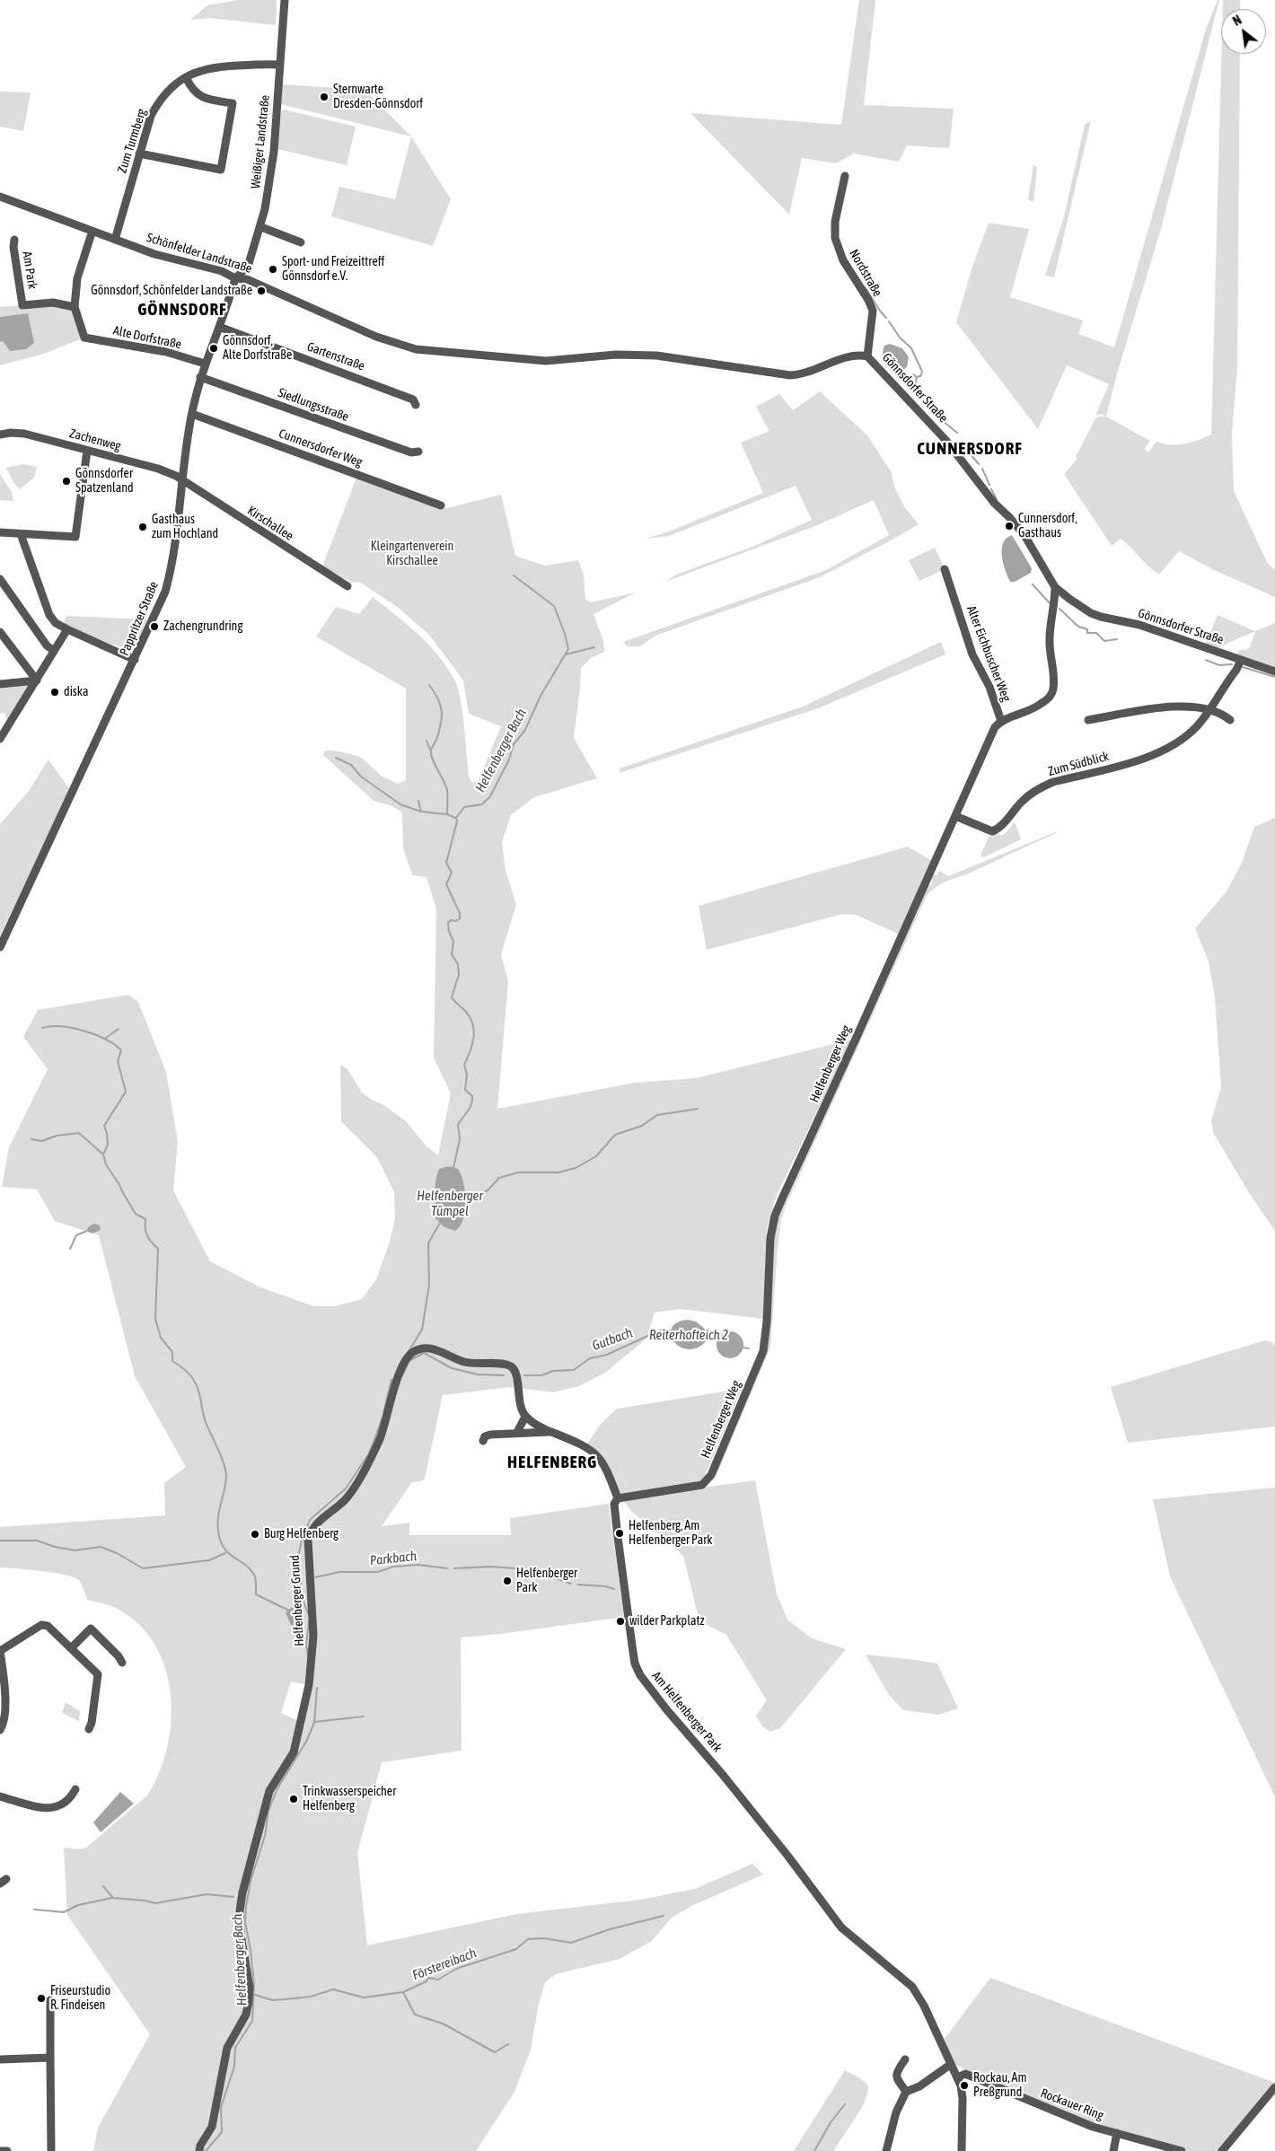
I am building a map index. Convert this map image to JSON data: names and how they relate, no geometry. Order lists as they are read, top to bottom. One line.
{"streets":{"street":["Zum Turmberg","Weißiger Landstraße","Schönfelder Landstraße","Am Park","Nordstraße","Alte Dorfstraße","Gartenstraße","Gönnsdorfer Straße","Siedlungsstraße","Zachenweg","Cunnersdorfer Weg","Kirschallee","Pappritzer Straße","Alter Eichbuscher Weg","Zum Südblick","Helfenberger Weg","Helfenberger Grund","Am Helfenberger Park","Rockauer Ring"]},"crossings":[["Zum Turmberg","Weißiger Landstraße"],["Zum Turmberg","Schönfelder Landstraße"],["Weißiger Landstraße","Schönfelder Landstraße"],["Weißiger Landstraße","Pappritzer Straße"],["Schönfelder Landstraße","Gönnsdorfer Straße"],["Schönfelder Landstraße","Pappritzer Straße"],["Am Park","Alte Dorfstraße"],["Nordstraße","Gönnsdorfer Straße"],["Alte Dorfstraße","Pappritzer Straße"],["Gartenstraße","Pappritzer Straße"],["Gönnsdorfer Straße","Zum Südblick"],["Siedlungsstraße","Pappritzer Straße"],["Zachenweg","Kirschallee"],["Zachenweg","Pappritzer Straße"],["Cunnersdorfer Weg","Pappritzer Straße"],["Kirschallee","Pappritzer Straße"],["Alter Eichbuscher Weg","Helfenberger Weg"],["Zum Südblick","Helfenberger Weg"],["Helfenberger Weg","Am Helfenberger Park"],["Helfenberger Grund","Am Helfenberger Park"]],"districts":["GÖNNSDORF","CUNNERSDORF","HELFENBERG"],"water":["Helfenberger Bach","Helfenberger Tümpel","Reiterhofteich 2","Gutbach","Parkbach","Förstereibach"],"parks":["Kleingartenverein Kirschallee"],"places":["Sternwarte Dresden-Gönnsdorf","Sport- und Freizeittreff Gönnsdorf e.V.","Gönnsdorf, Schönfelder Landstraße","Gönnsdorf, Alte Dorfstraße","Gönnsdorfer Spatzenland","Cunnersdorf, Gasthaus","Gasthaus zum Hochland","Zachengrundring","diska","Helfenberg, Am Helfenberger Park","Burg Helfenberg","Helfenberger Park","wilder Parkplatz","Trinkwasserspeicher Helfenberg","Friseurstudio R. Findeisen","Rockau, Am Preßgrund"],"north":"top left"}
